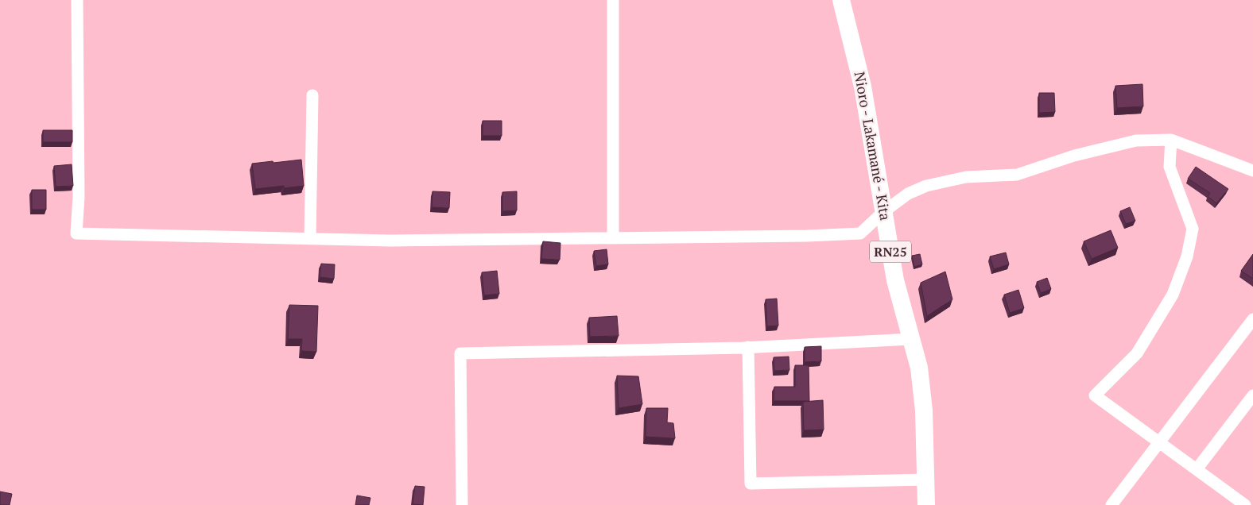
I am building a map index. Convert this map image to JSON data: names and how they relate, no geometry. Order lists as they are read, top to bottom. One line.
{"streets":{"main road":["Nioro - Lakamané - Kita","RN25"]}}
